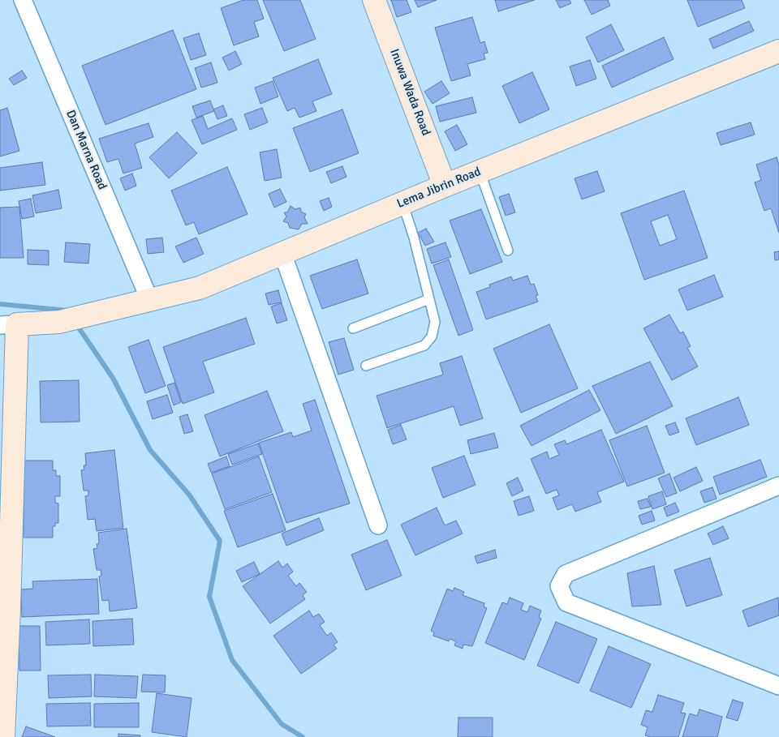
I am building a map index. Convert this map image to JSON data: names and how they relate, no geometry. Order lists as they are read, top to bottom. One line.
{"streets":{"street":["Inuwa Wada Road","Dan Marna Road","Lema Jibrin Road"]},"crossings":[["Inuwa Wada Road","Lema Jibrin Road"],["Dan Marna Road","Lema Jibrin Road"]]}
